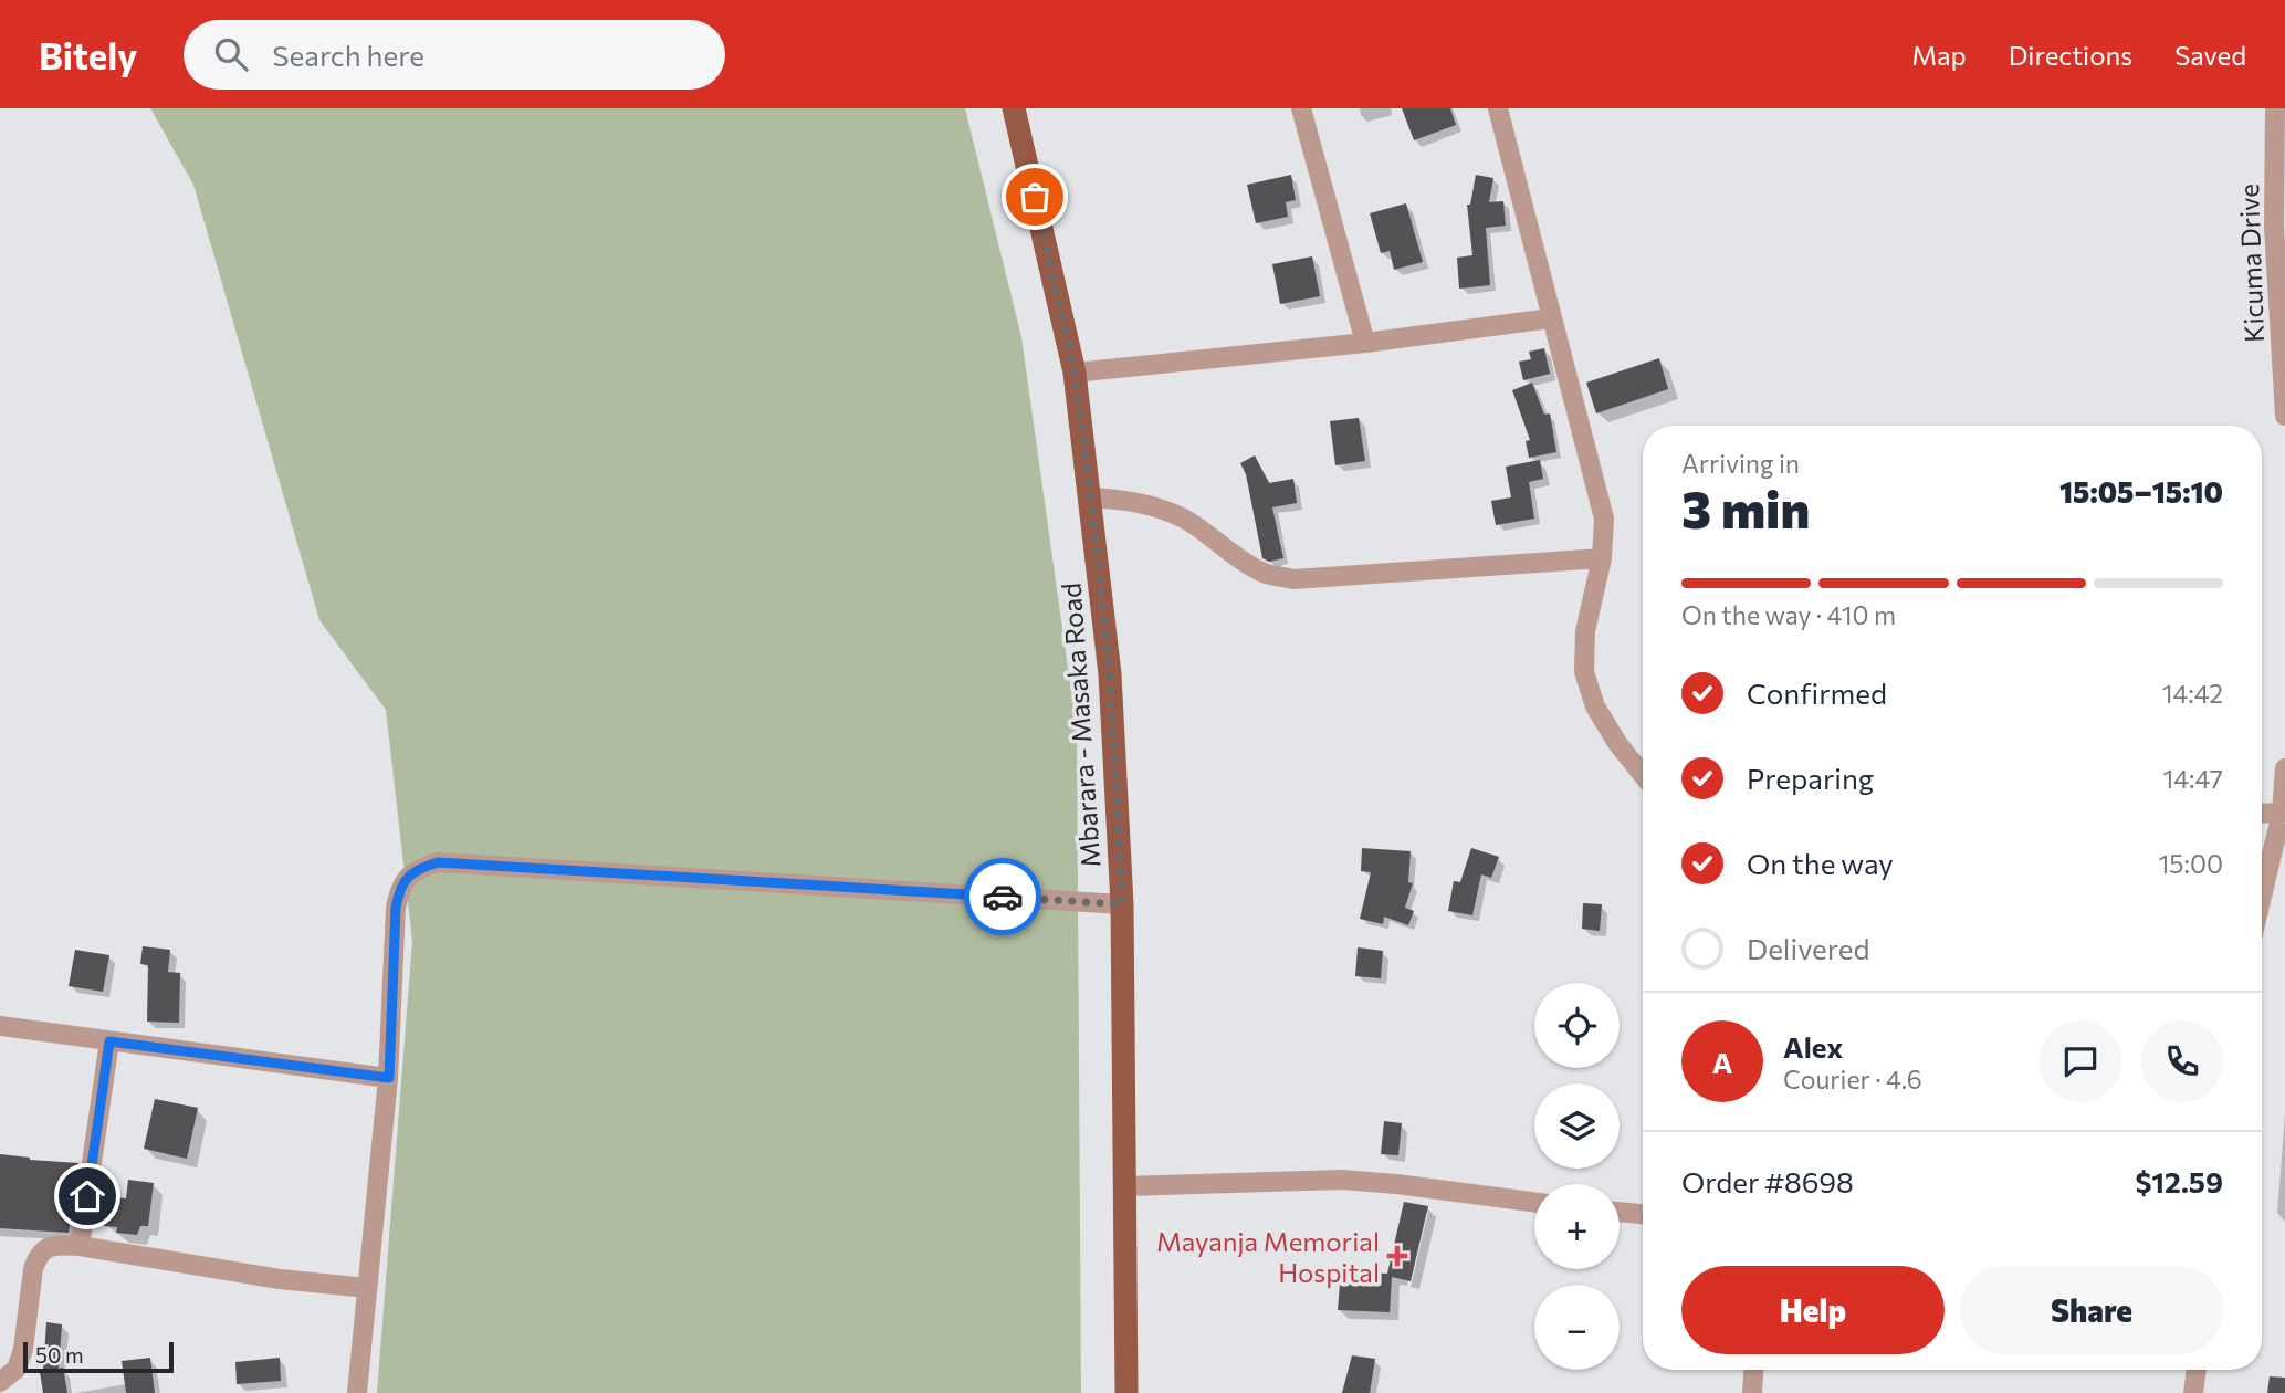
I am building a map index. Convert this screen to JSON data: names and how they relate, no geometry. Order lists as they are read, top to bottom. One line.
{"streets":{"main road":["Mbarara - Masaka Road"],"street":["Kicuma Drive"]},"places":{"health":["Mayanja Memorial Hospital"]},"scale_bar":"50 m","page":{"header":"Bitely","search":"Search here","nav":["Map","Directions","Saved"],"heading":["3 min","Arriving in","15:05–15:10"],"panel":["Alex","Courier · 4.6","Order #8698","$12.59"],"bar":"On the way · 410 m","list":[["Confirmed","14:42"],["Preparing","14:47"],["On the way","15:00"],"Delivered"],"map_buttons":["+","−"],"round":"A","buttons":["Help","Share"],"scale":"50 m"}}
